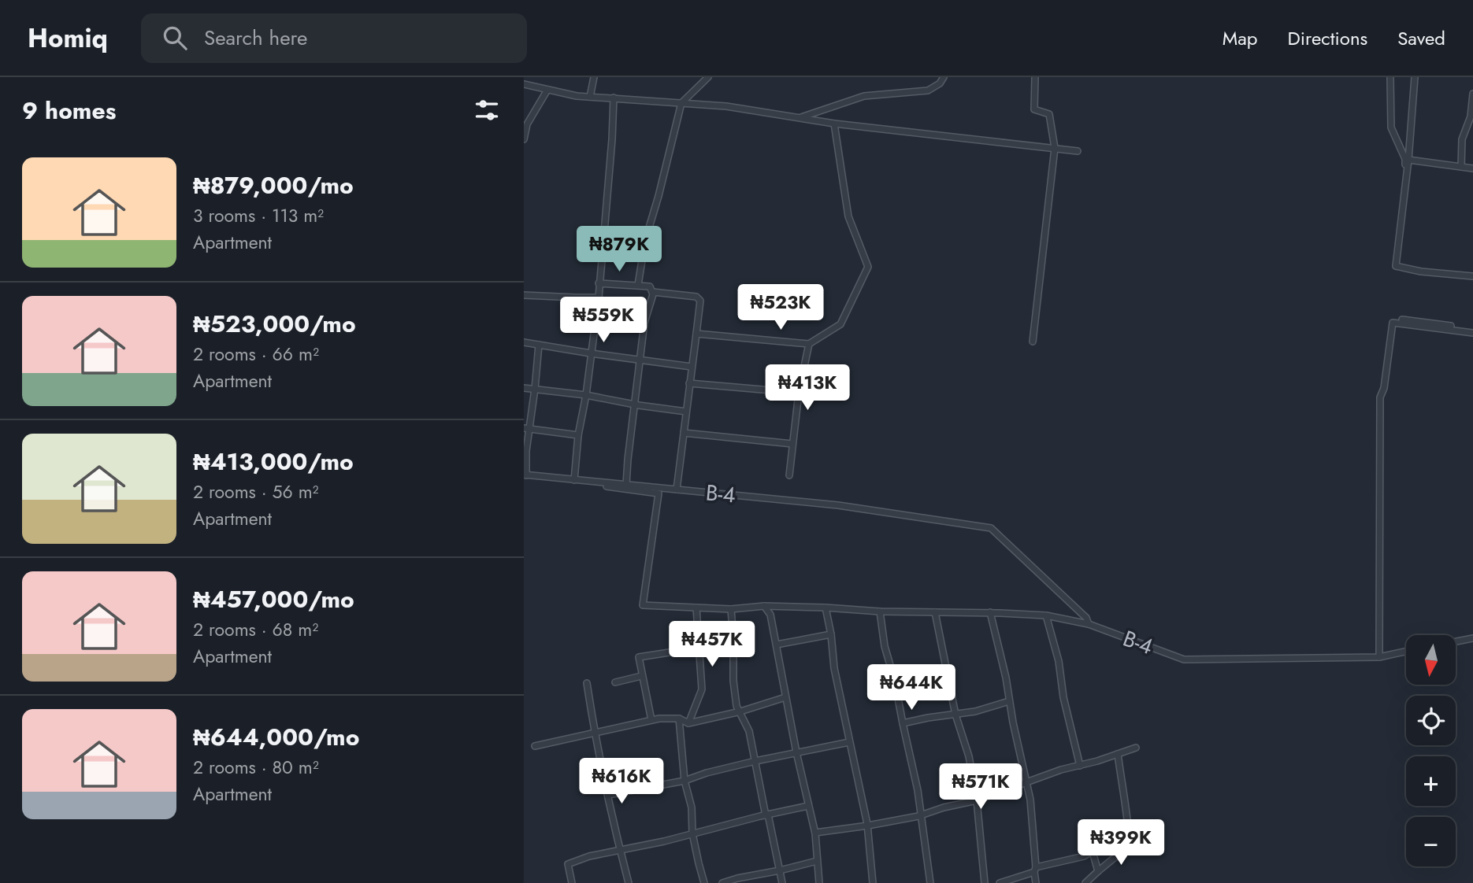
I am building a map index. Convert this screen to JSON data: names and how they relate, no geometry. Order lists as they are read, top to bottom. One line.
{"streets":{"street":["B-4"]},"north":"bottom","page":{"header":"Homiq","search":"Search here","nav":["Map","Directions","Saved"],"heading":"9 homes","list":[{"name":"₦879,000/mo","note":"3 rooms · 113 m² · Apartment"},{"name":"₦523,000/mo","note":"2 rooms · 66 m² · Apartment"},{"name":"₦413,000/mo","note":"2 rooms · 56 m² · Apartment"},{"name":"₦457,000/mo","note":"2 rooms · 68 m² · Apartment"},{"name":"₦644,000/mo","note":"2 rooms · 80 m² · Apartment"}],"price":["₦879K","₦523K","₦559K","₦413K","₦457K","₦644K","₦616K","₦571K","₦399K"],"map_buttons":["+","−"]}}
